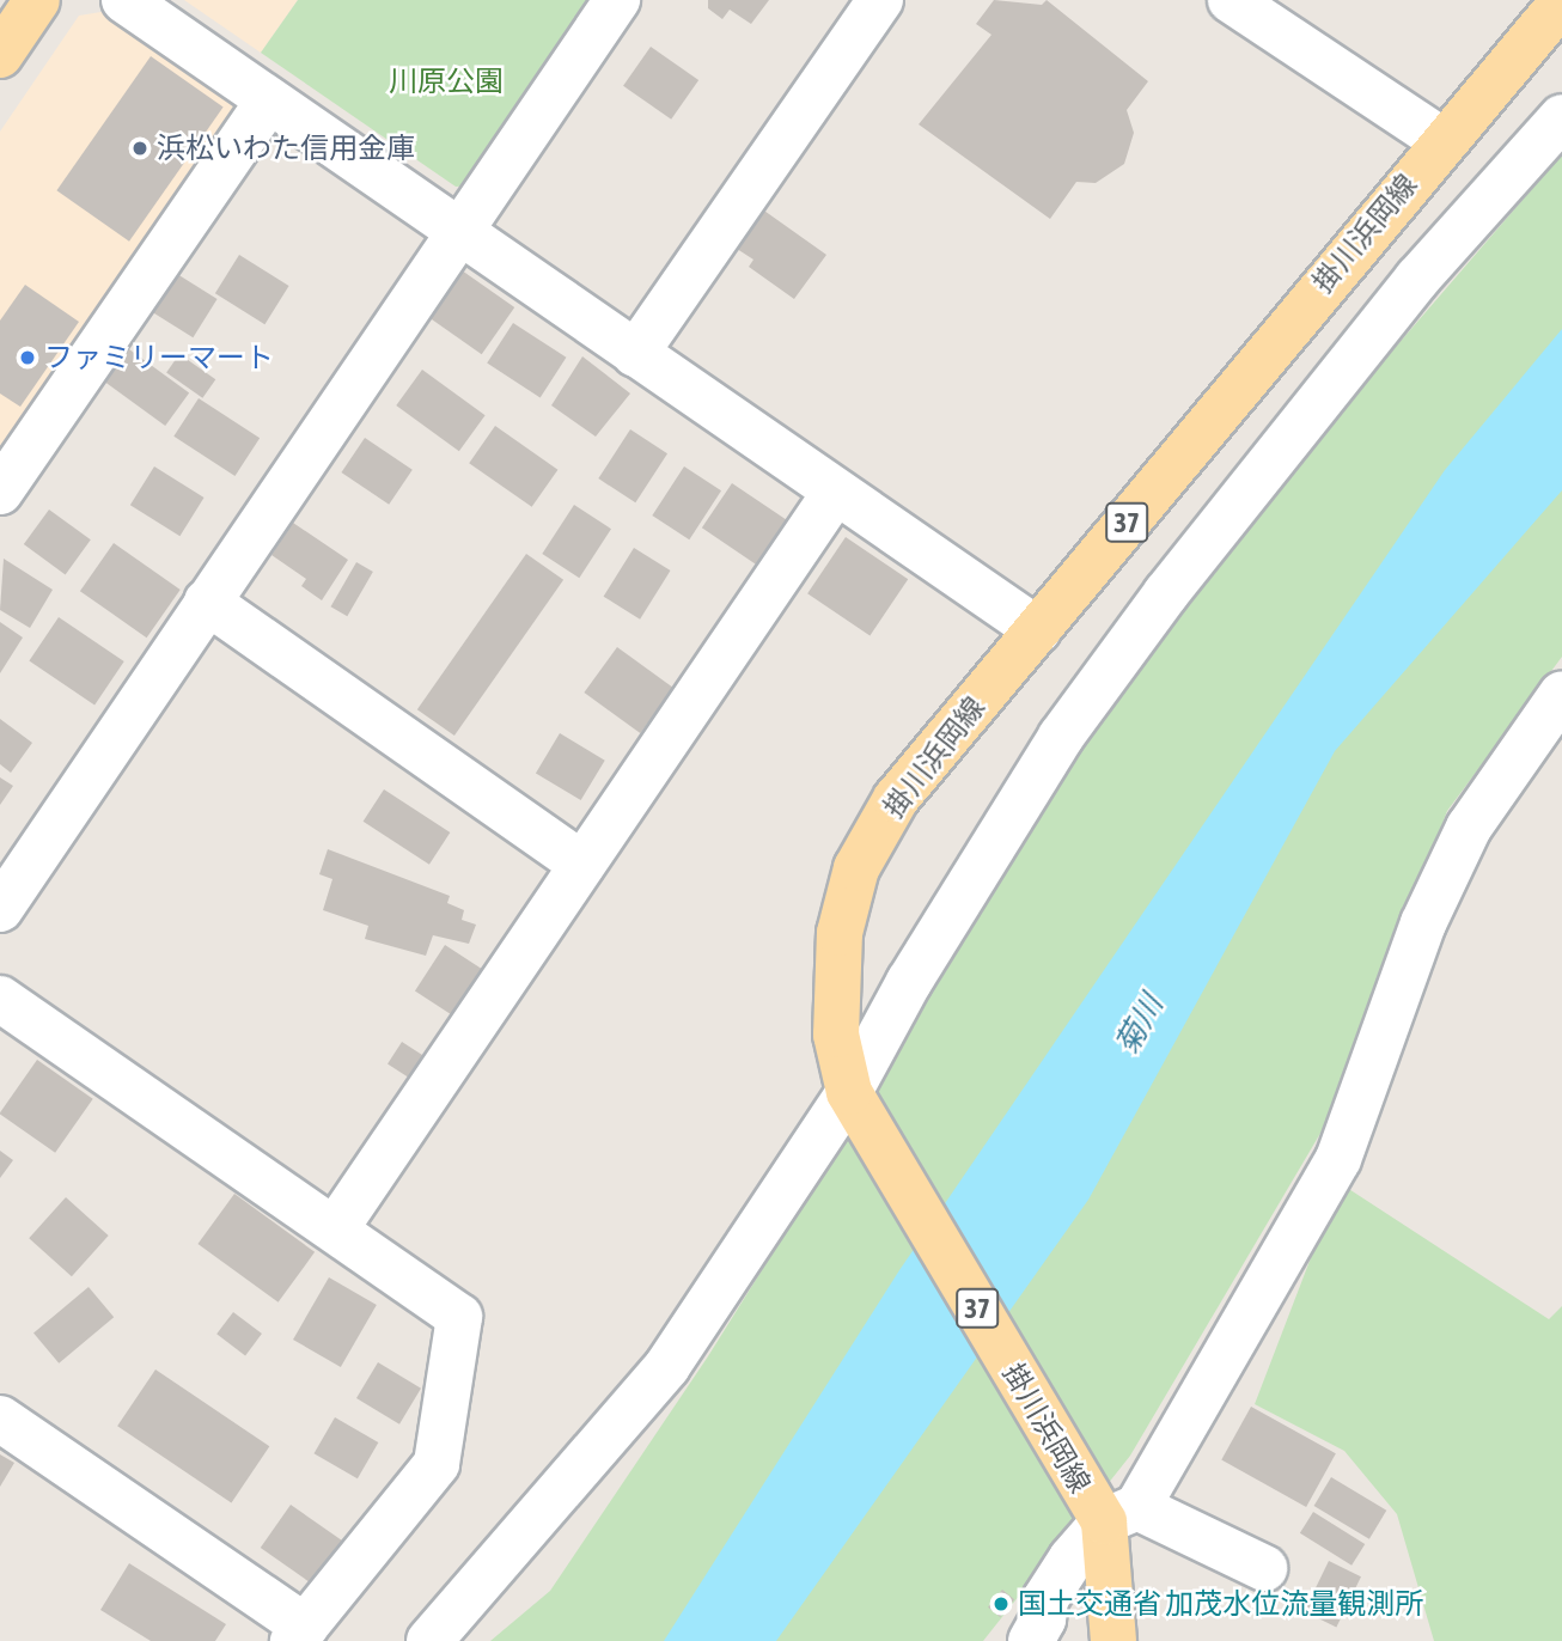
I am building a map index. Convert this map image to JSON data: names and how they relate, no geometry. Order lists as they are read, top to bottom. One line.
{"streets":{"main road":["掛川浜岡線","37"]},"water":["菊川"],"parks":["川原公園"],"places":["浜松いわた信用金庫","ファミリーマート","国土交通省 加茂水位流量観測所"]}
